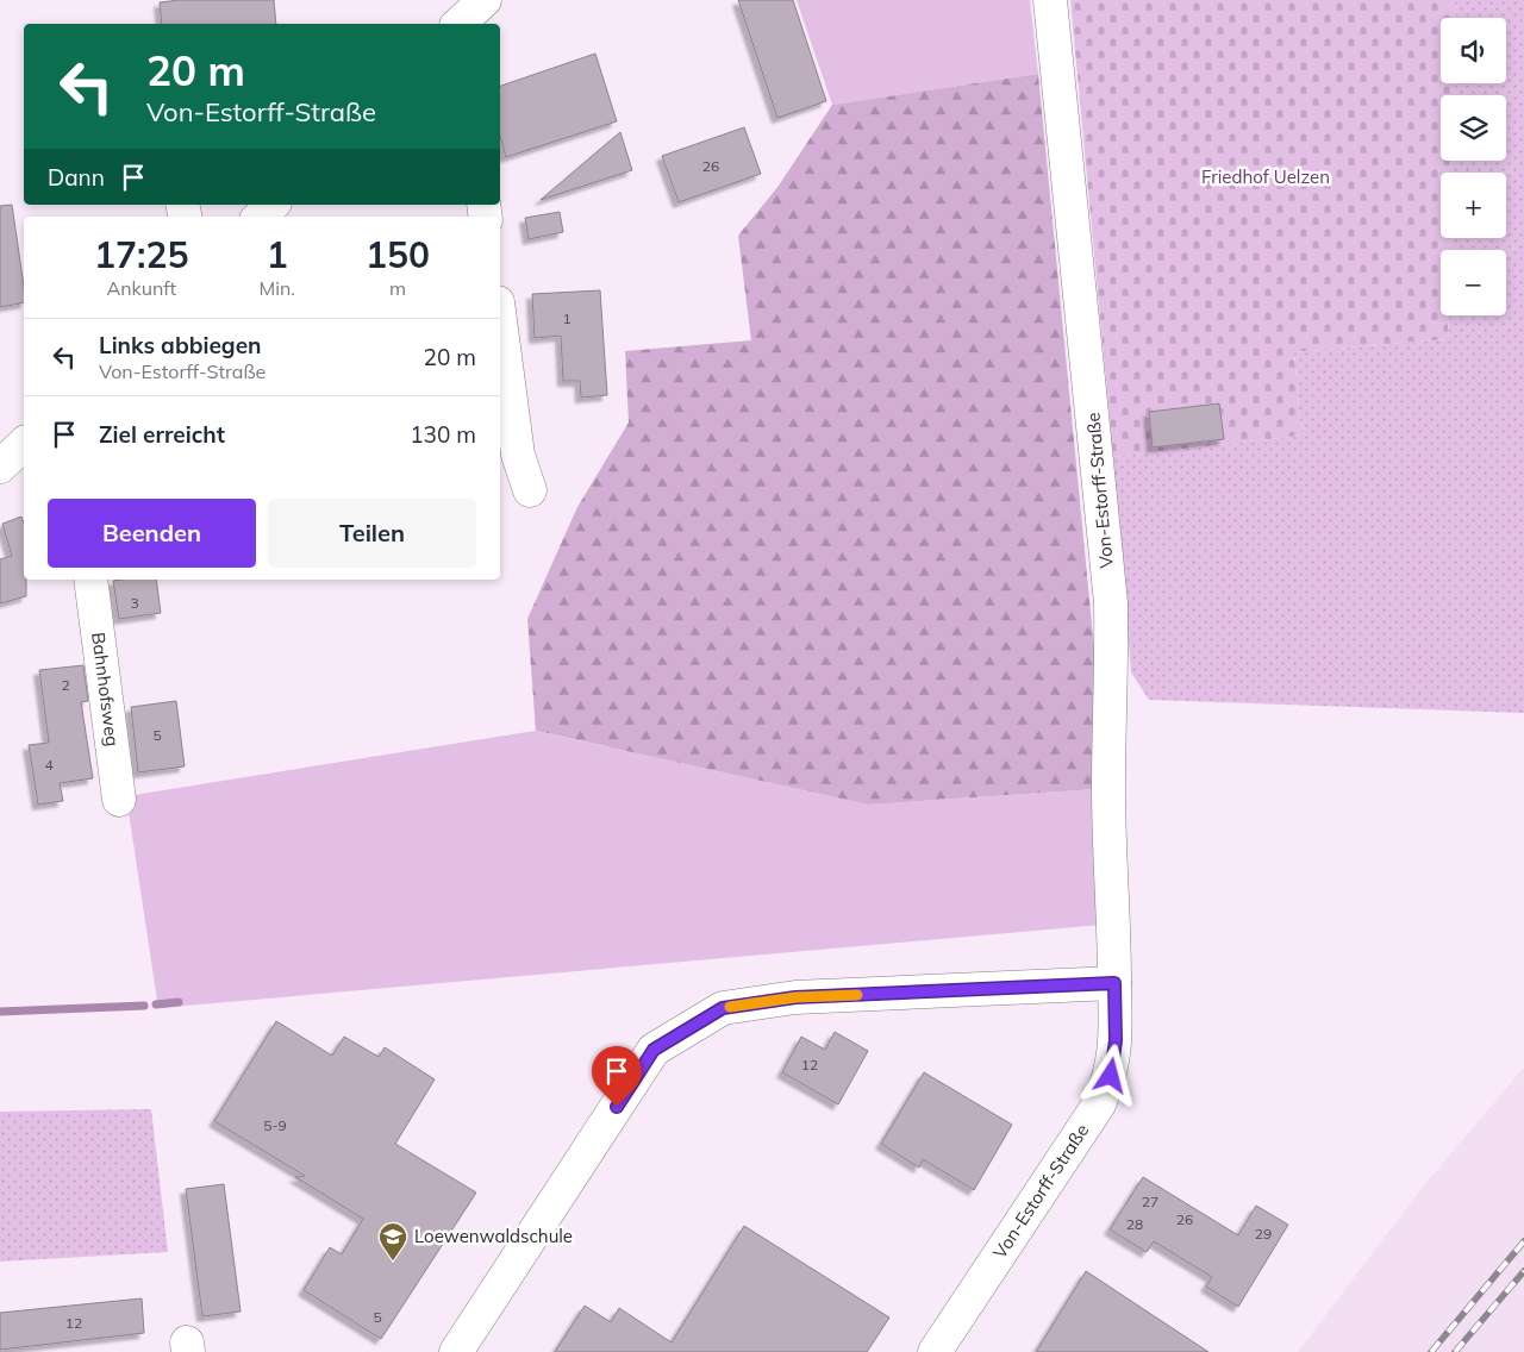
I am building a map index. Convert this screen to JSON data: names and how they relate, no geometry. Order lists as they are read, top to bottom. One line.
{"streets":{"street":["Von-Estorff-Straße","Bahnhofsweg"]},"parks":["Friedhof Uelzen"],"places":{"school or university":["Loewenwaldschule"]},"house_numbers":["26","1","3","2","5","4","12","5-9","27","26","28","29","5","12"],"page":{"map_buttons":["+","−"],"turn":["20 m","Von-Estorff-Straße"],"then":"Dann","eta":["17:25","Ankunft","1","Min.","150","m"],"list":[{"name":"Links abbiegen","note":"Von-Estorff-Straße","value":"20 m"},{"name":"Ziel erreicht","value":"130 m"}],"buttons":["Beenden","Teilen"]}}
